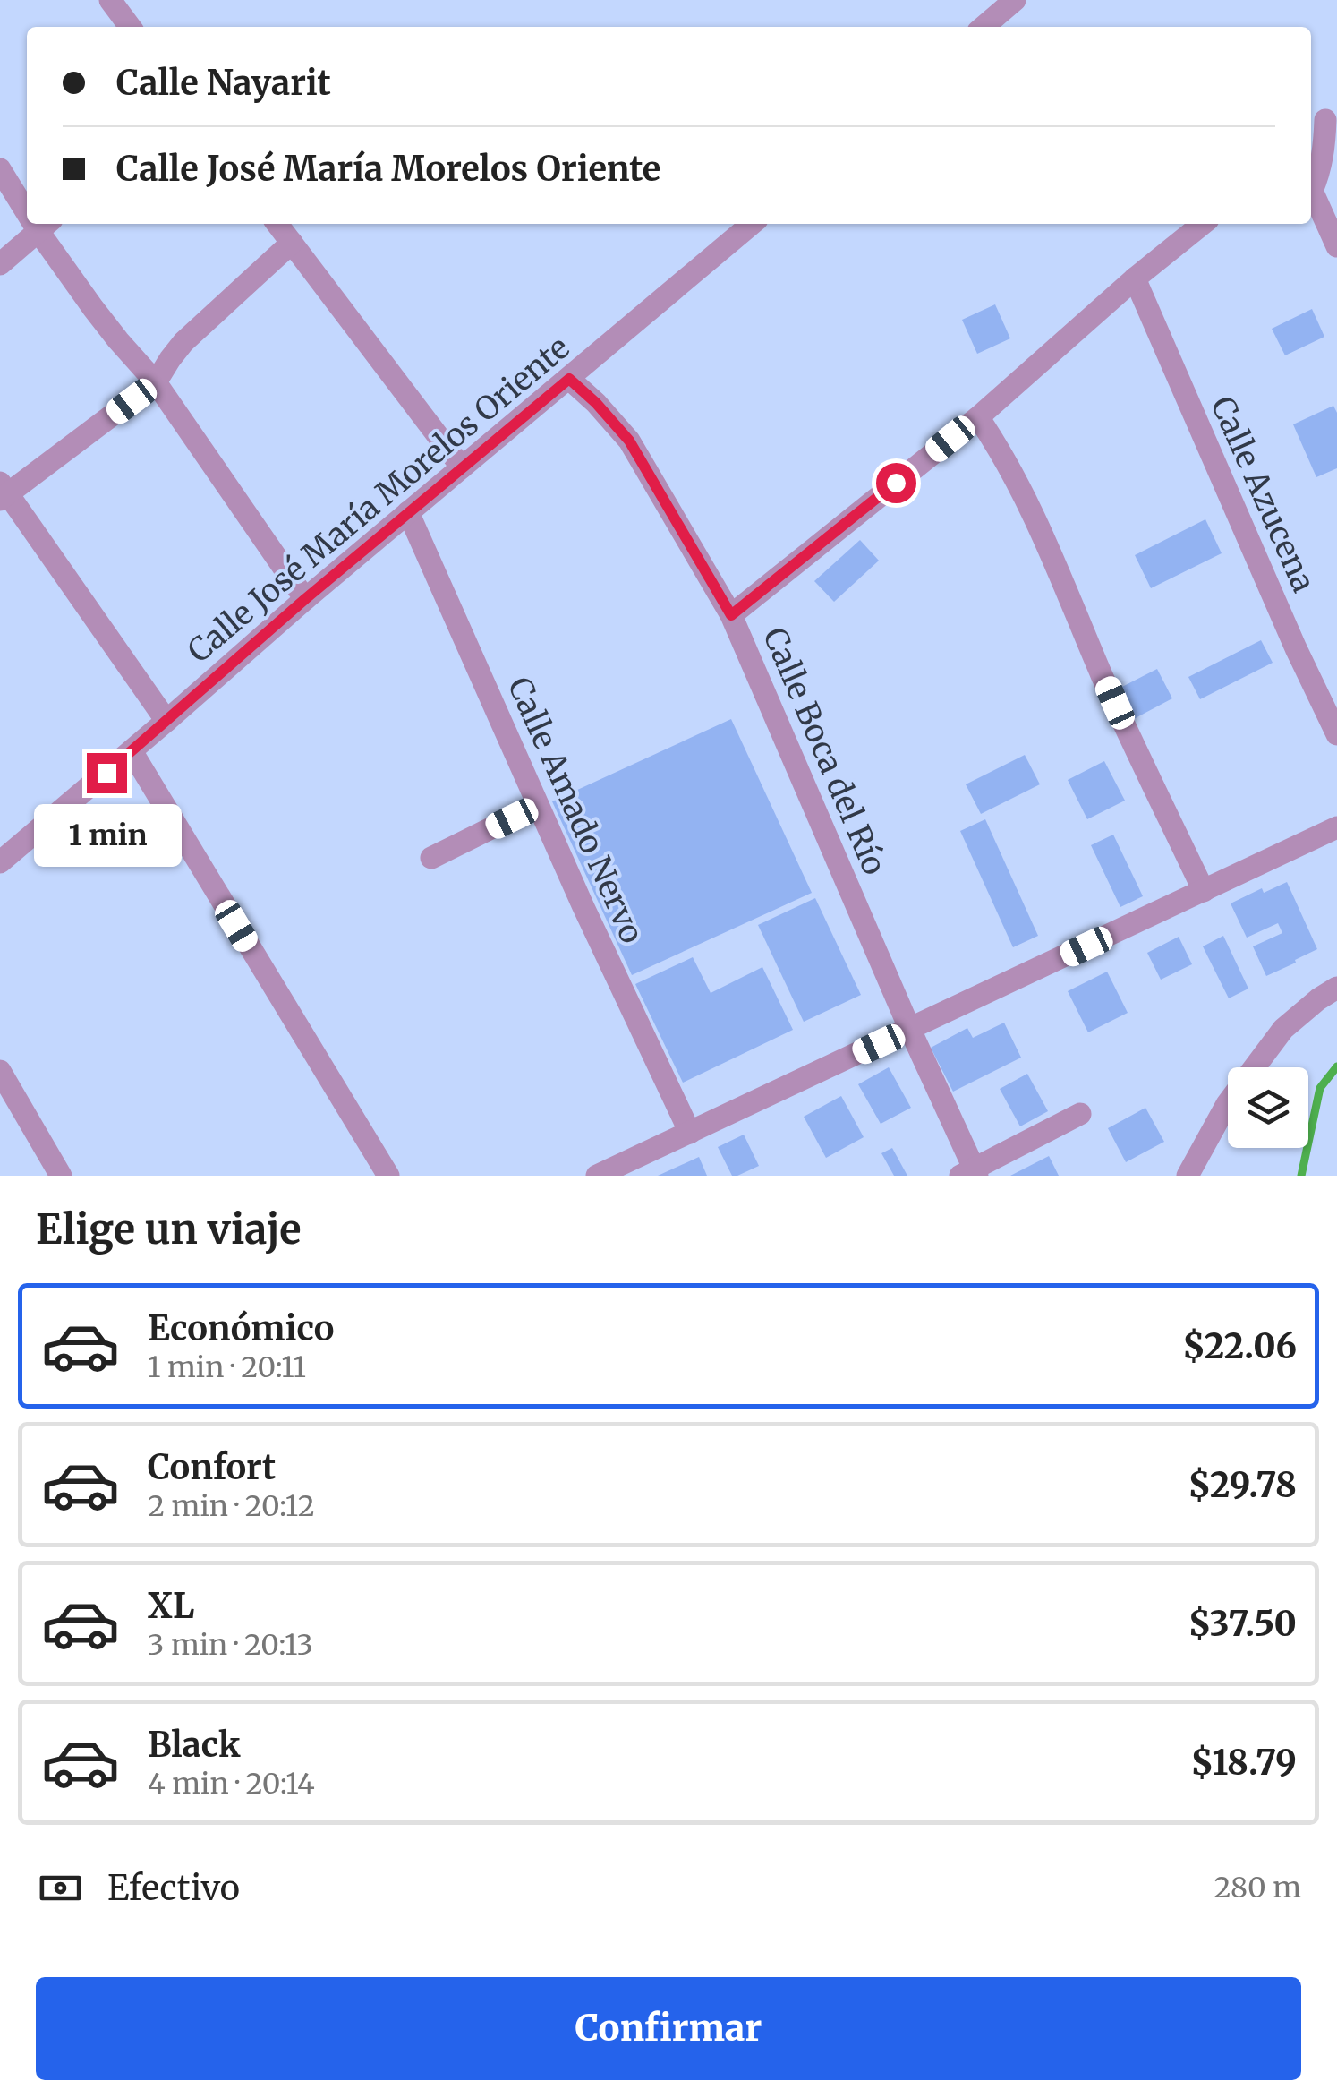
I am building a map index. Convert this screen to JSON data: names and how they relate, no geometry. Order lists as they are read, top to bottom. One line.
{"streets":{"street":["Calle Azucena","Calle José María Morelos Oriente","Calle Boca del Río","Calle Amado Nervo"]},"crossings":[["Calle José María Morelos Oriente","Calle Boca del Río"],["Calle José María Morelos Oriente","Calle Amado Nervo"]],"page":{"banner":["Calle Nayarit","Calle José María Morelos Oriente"],"bubble":"1 min","heading":"Elige un viaje","list":[{"name":"Económico","note":"1 min · 20:11","value":"$22.06"},{"name":"Confort","note":"2 min · 20:12","value":"$29.78"},{"name":"XL","note":"3 min · 20:13","value":"$37.50"},{"name":"Black","note":"4 min · 20:14","value":"$18.79"}],"pay":["Efectivo","280 m"],"buttons":"Confirmar"}}
